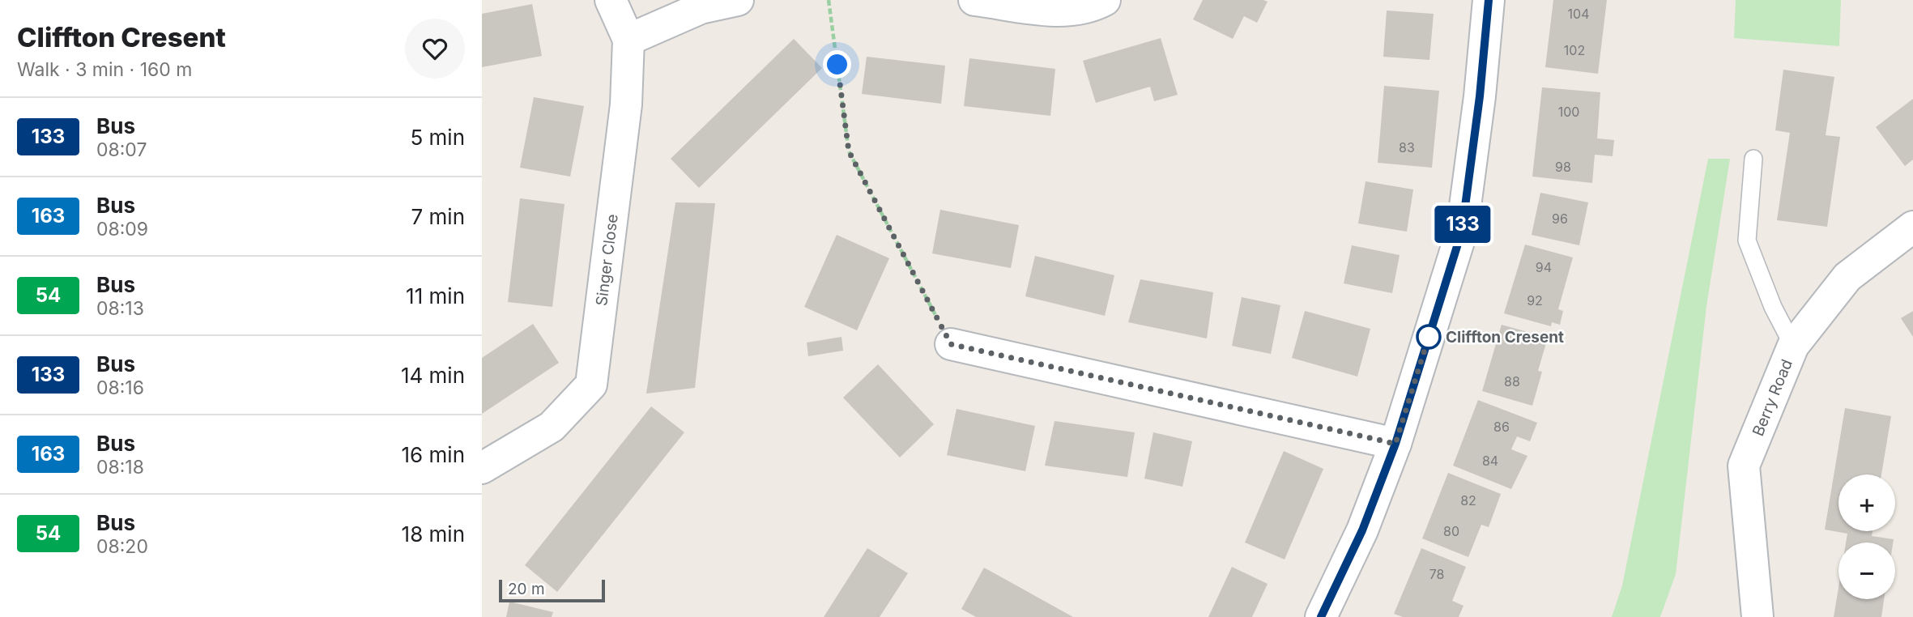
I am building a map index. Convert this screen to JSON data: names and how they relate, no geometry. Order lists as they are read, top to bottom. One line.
{"streets":{"street":["Singer Close","Berry Road"]},"places":["Cliffton Cresent"],"lines":["bus line 133"],"house_numbers":["104","102","100","83","98","96","94","92","88","86","84","82","80","78"],"scale_bar":"20 m","page":{"heading":["Cliffton Cresent","Walk · 3 min · 160 m"],"on_map":"133","list":[{"mark":"133","name":"Bus","note":"08:07","value":"5 min"},{"mark":"163","name":"Bus","note":"08:09","value":"7 min"},{"mark":"54","name":"Bus","note":"08:13","value":"11 min"},{"mark":"133","name":"Bus","note":"08:16","value":"14 min"},{"mark":"163","name":"Bus","note":"08:18","value":"16 min"},{"mark":"54","name":"Bus","note":"08:20","value":"18 min"}],"map_buttons":["+","−"],"scale":"20 m"}}
